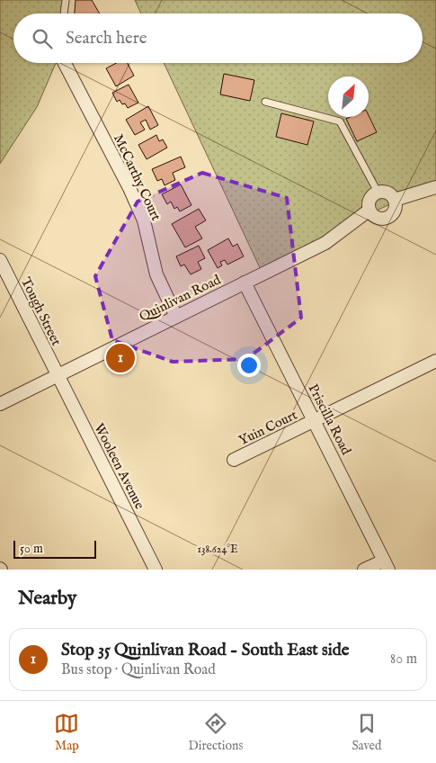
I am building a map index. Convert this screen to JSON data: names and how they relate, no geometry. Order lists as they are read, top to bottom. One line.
{"streets":{"street":["McCarthy Court","Quinlivan Road","Tough Street","Priscilla Road","Yuin Court","Wooleen Avenue"]},"crossings":[["McCarthy Court","Quinlivan Road"],["Quinlivan Road","Tough Street"],["Quinlivan Road","Priscilla Road"],["Quinlivan Road","Wooleen Avenue"],["Tough Street","Wooleen Avenue"],["Priscilla Road","Yuin Court"]],"scale_bar":"50 m","north":"top right","page":{"search":"Search here","pins":"1","scale":"50 m","heading":"Nearby","list":[{"mark":"1","name":"Stop 35 Quinlivan Road - South East side","note":"Bus stop · Quinlivan Road","value":"80 m"}],"nav":["Map","Directions","Saved"]},"coordinates":["138.624°E"]}
